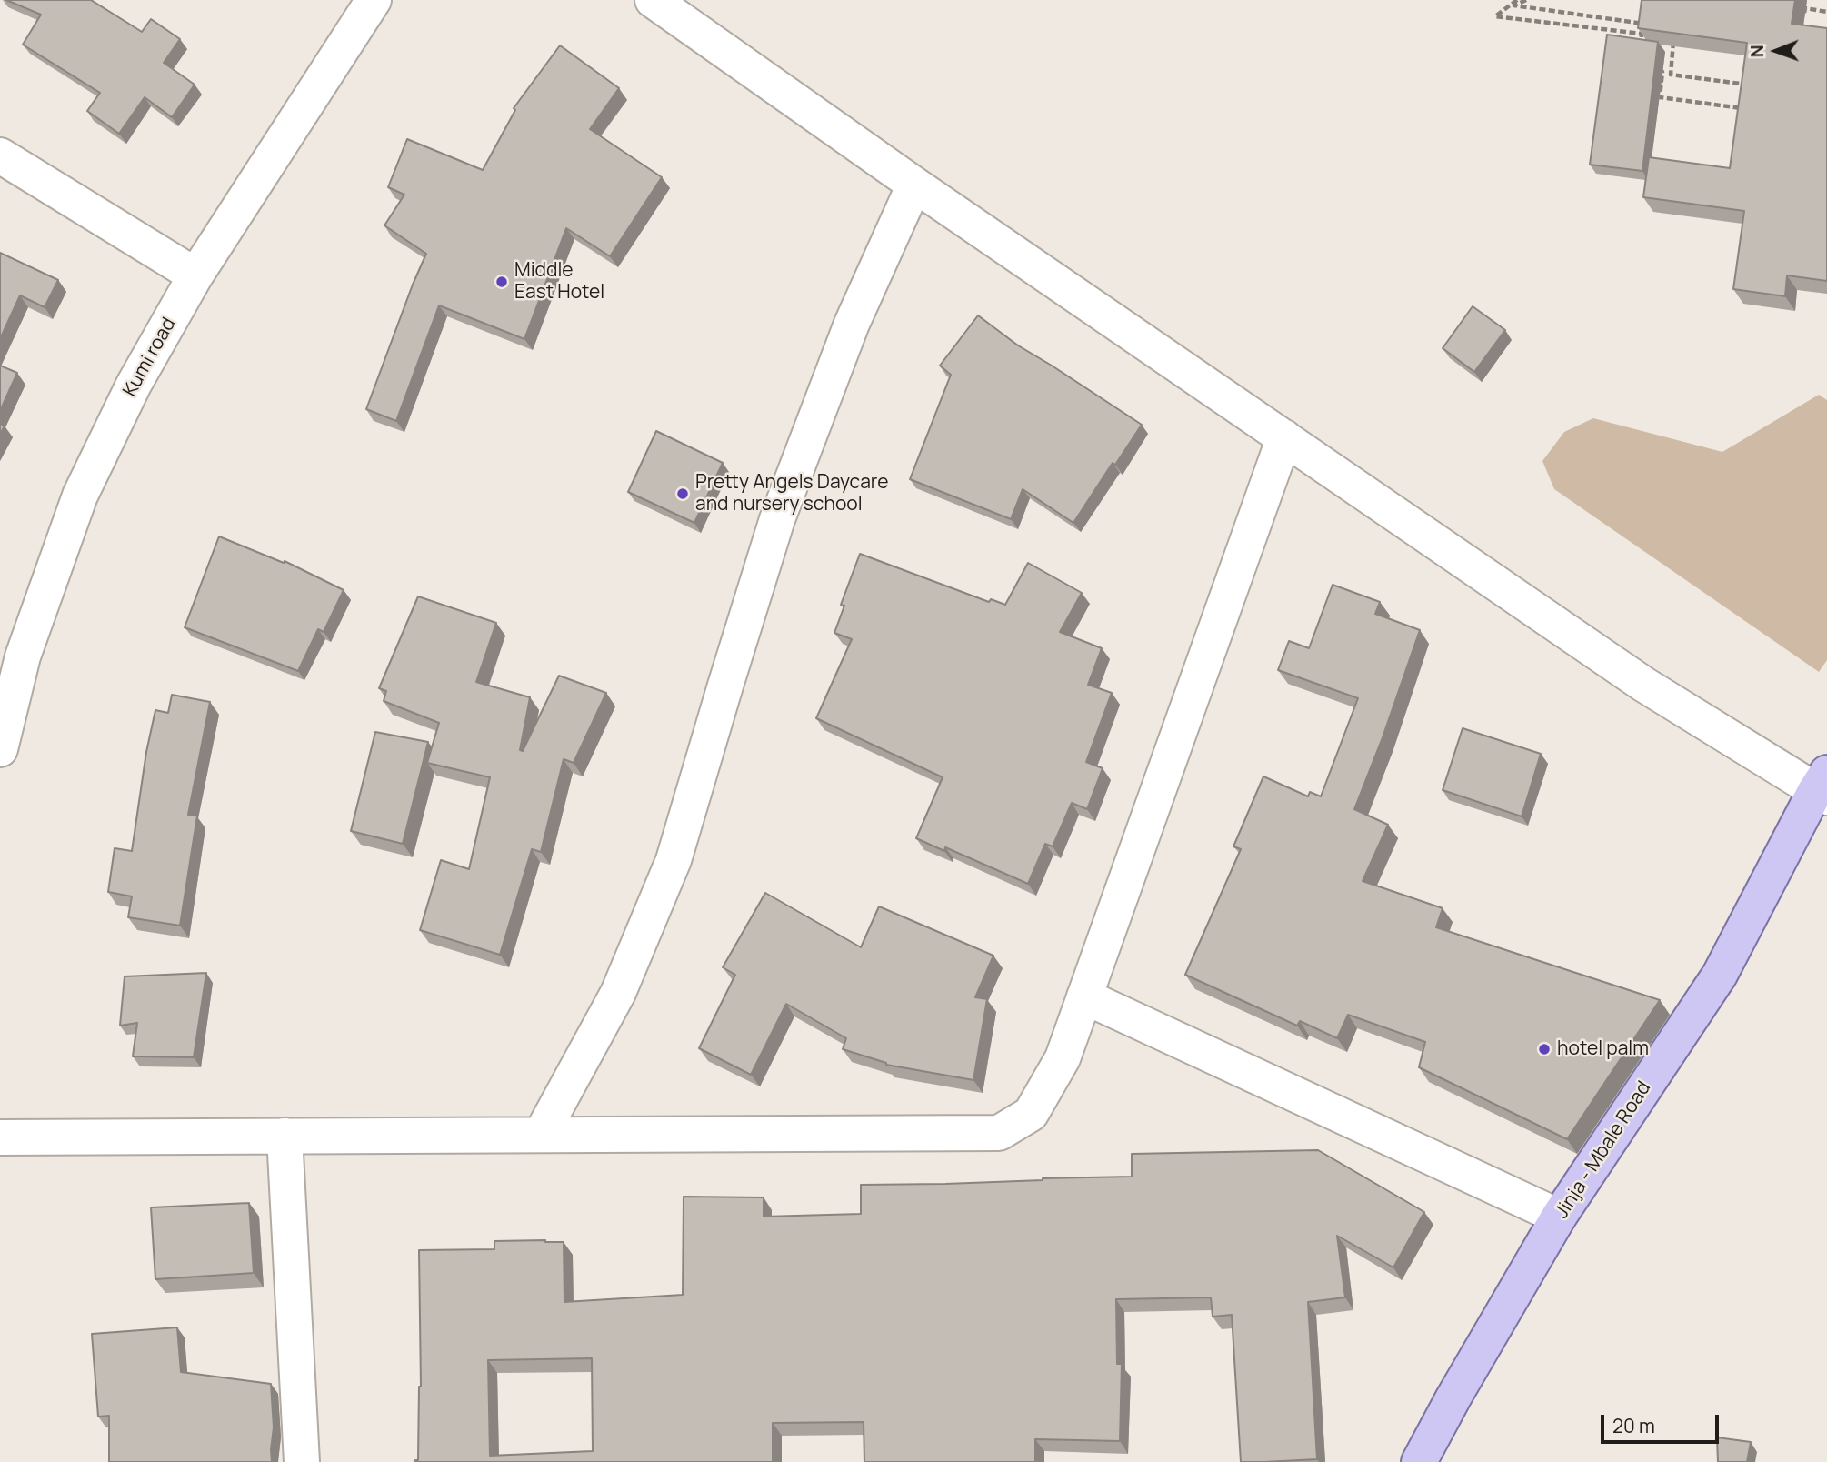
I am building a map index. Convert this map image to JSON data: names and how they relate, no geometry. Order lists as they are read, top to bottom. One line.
{"streets":{"main road":["Jinja - Mbale Road"],"street":["Kumi road"]},"places":["Middle East Hotel","Pretty Angels Daycare and nursery school","hotel palm"],"scale_bar":"20 m","north":"left"}
